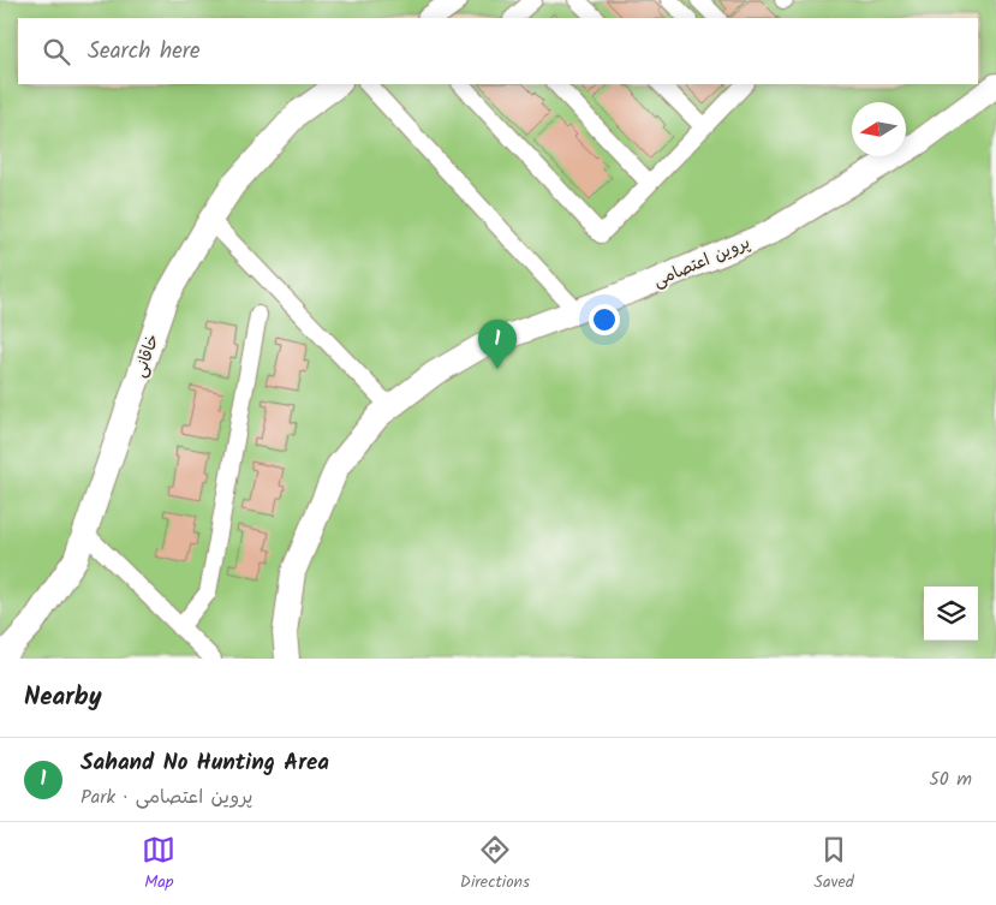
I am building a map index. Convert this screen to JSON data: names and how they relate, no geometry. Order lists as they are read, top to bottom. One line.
{"streets":{"street":["پروین اعتصامی","خاقانی"]},"north":"left","page":{"search":"Search here","pins":"1","heading":"Nearby","list":[{"mark":"1","name":"Sahand No Hunting Area","note":"Park · پروین اعتصامی","value":"50 m"}],"nav":["Map","Directions","Saved"]}}
